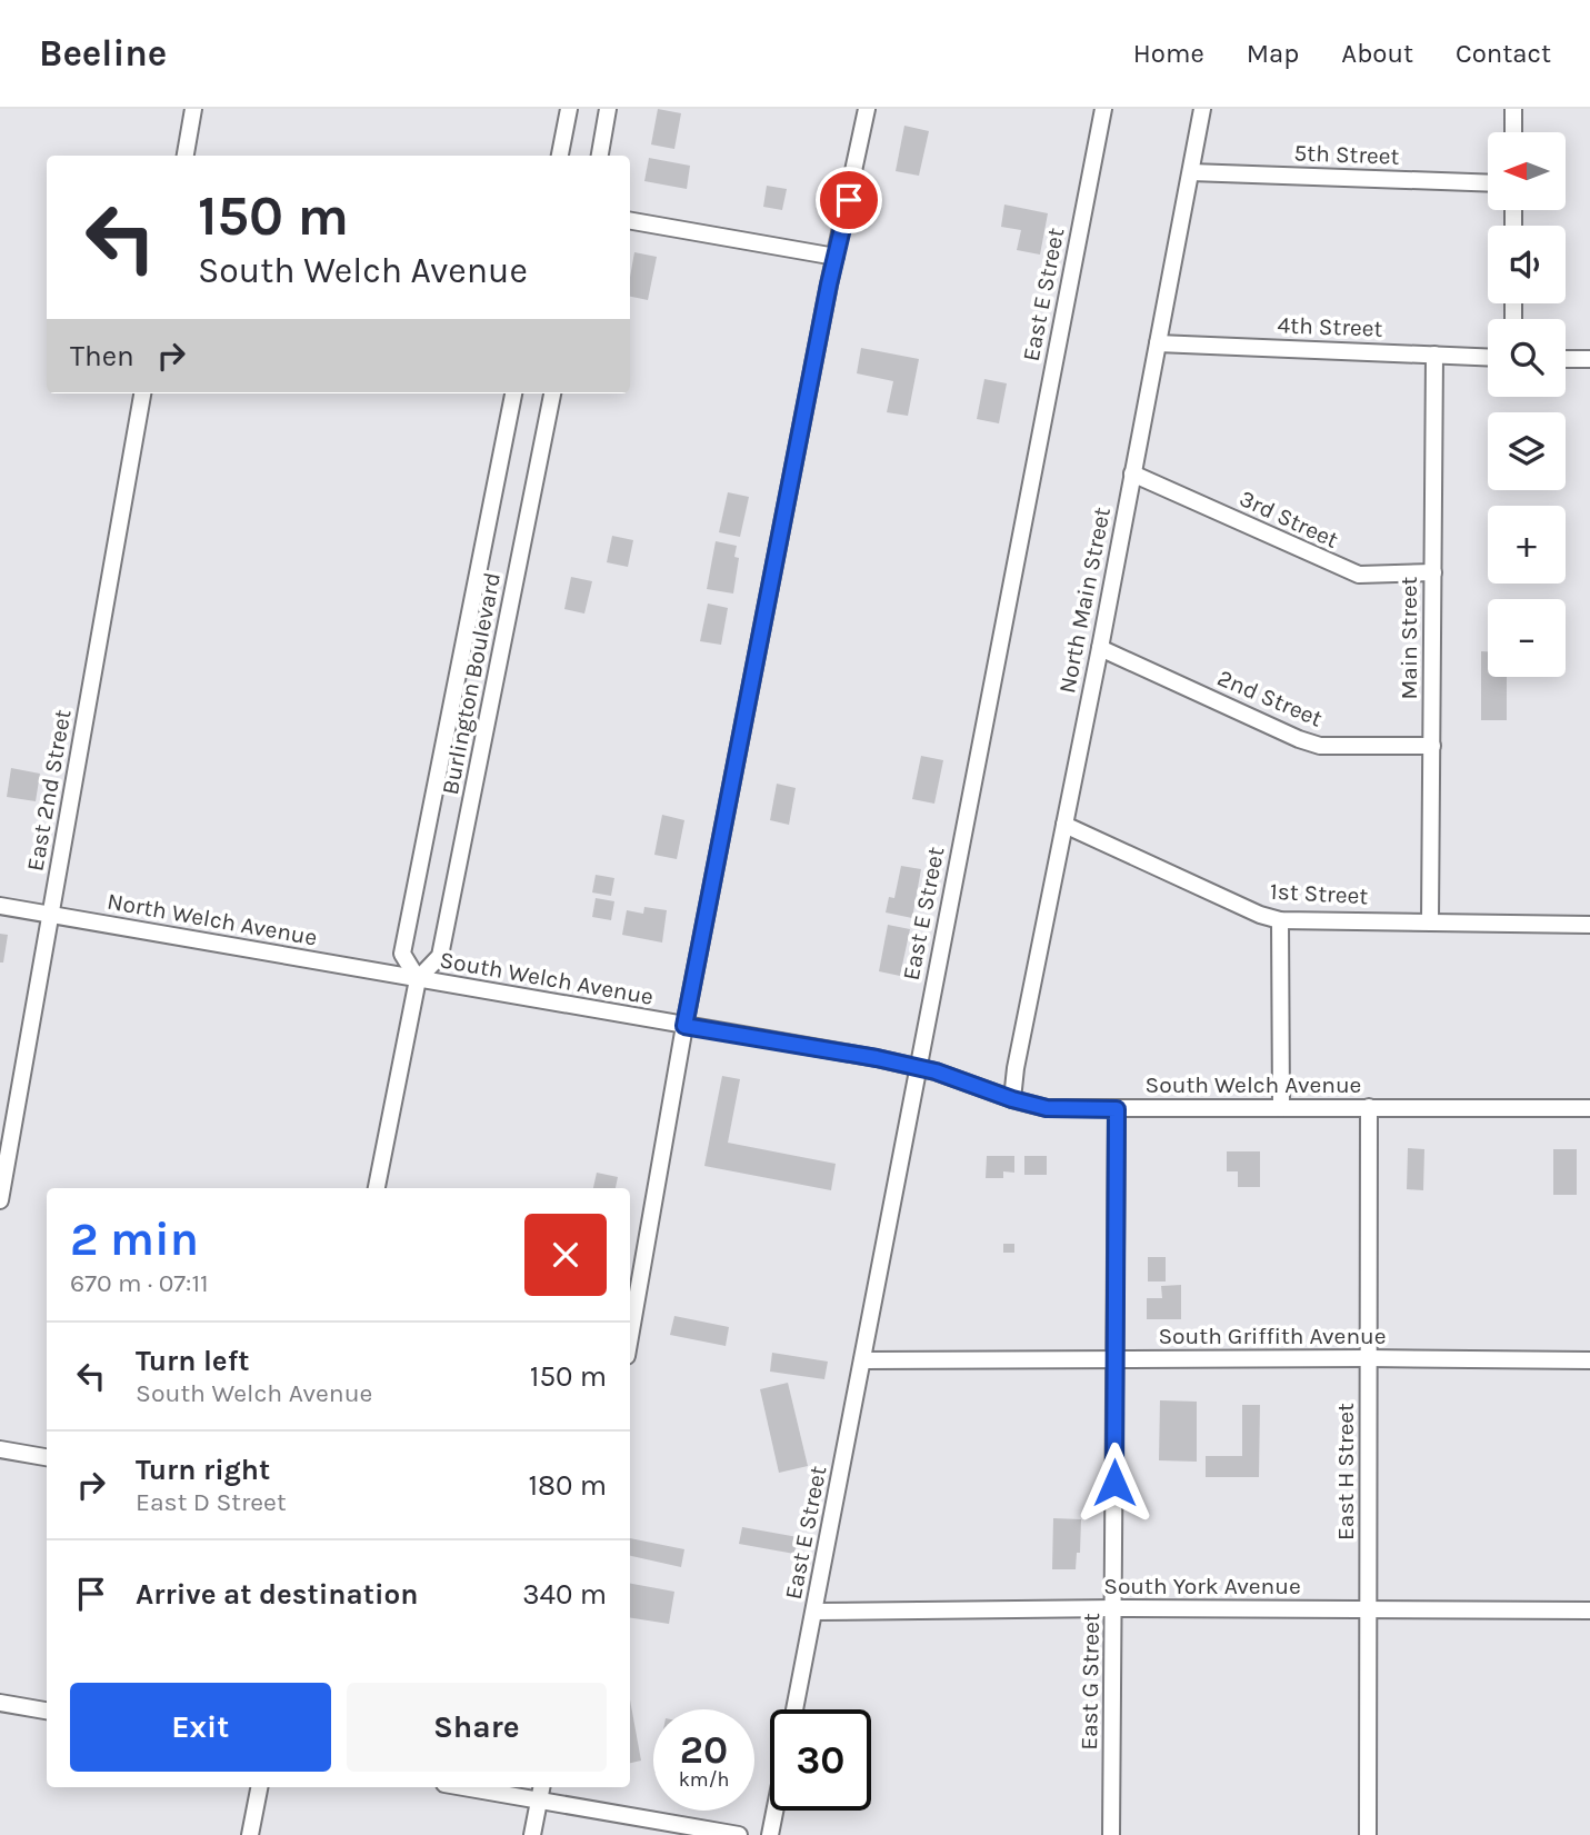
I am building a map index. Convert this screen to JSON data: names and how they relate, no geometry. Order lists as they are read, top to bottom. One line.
{"streets":{"street":["5th Street","East E Street","4th Street","3rd Street","North Main Street","Main Street","Burlington Boulevard","2nd Street","East 2nd Street","1st Street","North Welch Avenue","South Welch Avenue","South Griffith Avenue","East H Street","South York Avenue","East G Street"]},"crossings":[["5th Street","North Main Street"],["East E Street","South Welch Avenue"],["East E Street","South Griffith Avenue"],["East E Street","South York Avenue"],["4th Street","North Main Street"],["4th Street","Main Street"],["3rd Street","North Main Street"],["3rd Street","Main Street"],["North Main Street","2nd Street"],["North Main Street","1st Street"],["North Main Street","South Welch Avenue"],["Main Street","2nd Street"],["Main Street","1st Street"],["Burlington Boulevard","North Welch Avenue"],["Burlington Boulevard","South Welch Avenue"],["East 2nd Street","North Welch Avenue"],["North Welch Avenue","South Welch Avenue"],["South Welch Avenue","East H Street"],["South Welch Avenue","East G Street"],["South Griffith Avenue","East H Street"],["South Griffith Avenue","East G Street"],["East H Street","South York Avenue"],["South York Avenue","East G Street"]],"north":"left","page":{"header":"Beeline","nav":["Home","Map","About","Contact"],"map_buttons":["+","−"],"turn":["150 m","South Welch Avenue"],"then":"Then","heading":["2 min","670 m · 07:11"],"list":[{"name":"Turn left","note":"South Welch Avenue","value":"150 m"},{"name":"Turn right","note":"East D Street","value":"180 m"},{"name":"Arrive at destination","value":"340 m"}],"buttons":["Exit","Share"],"speed":"20 km/h","limit":"30"}}
